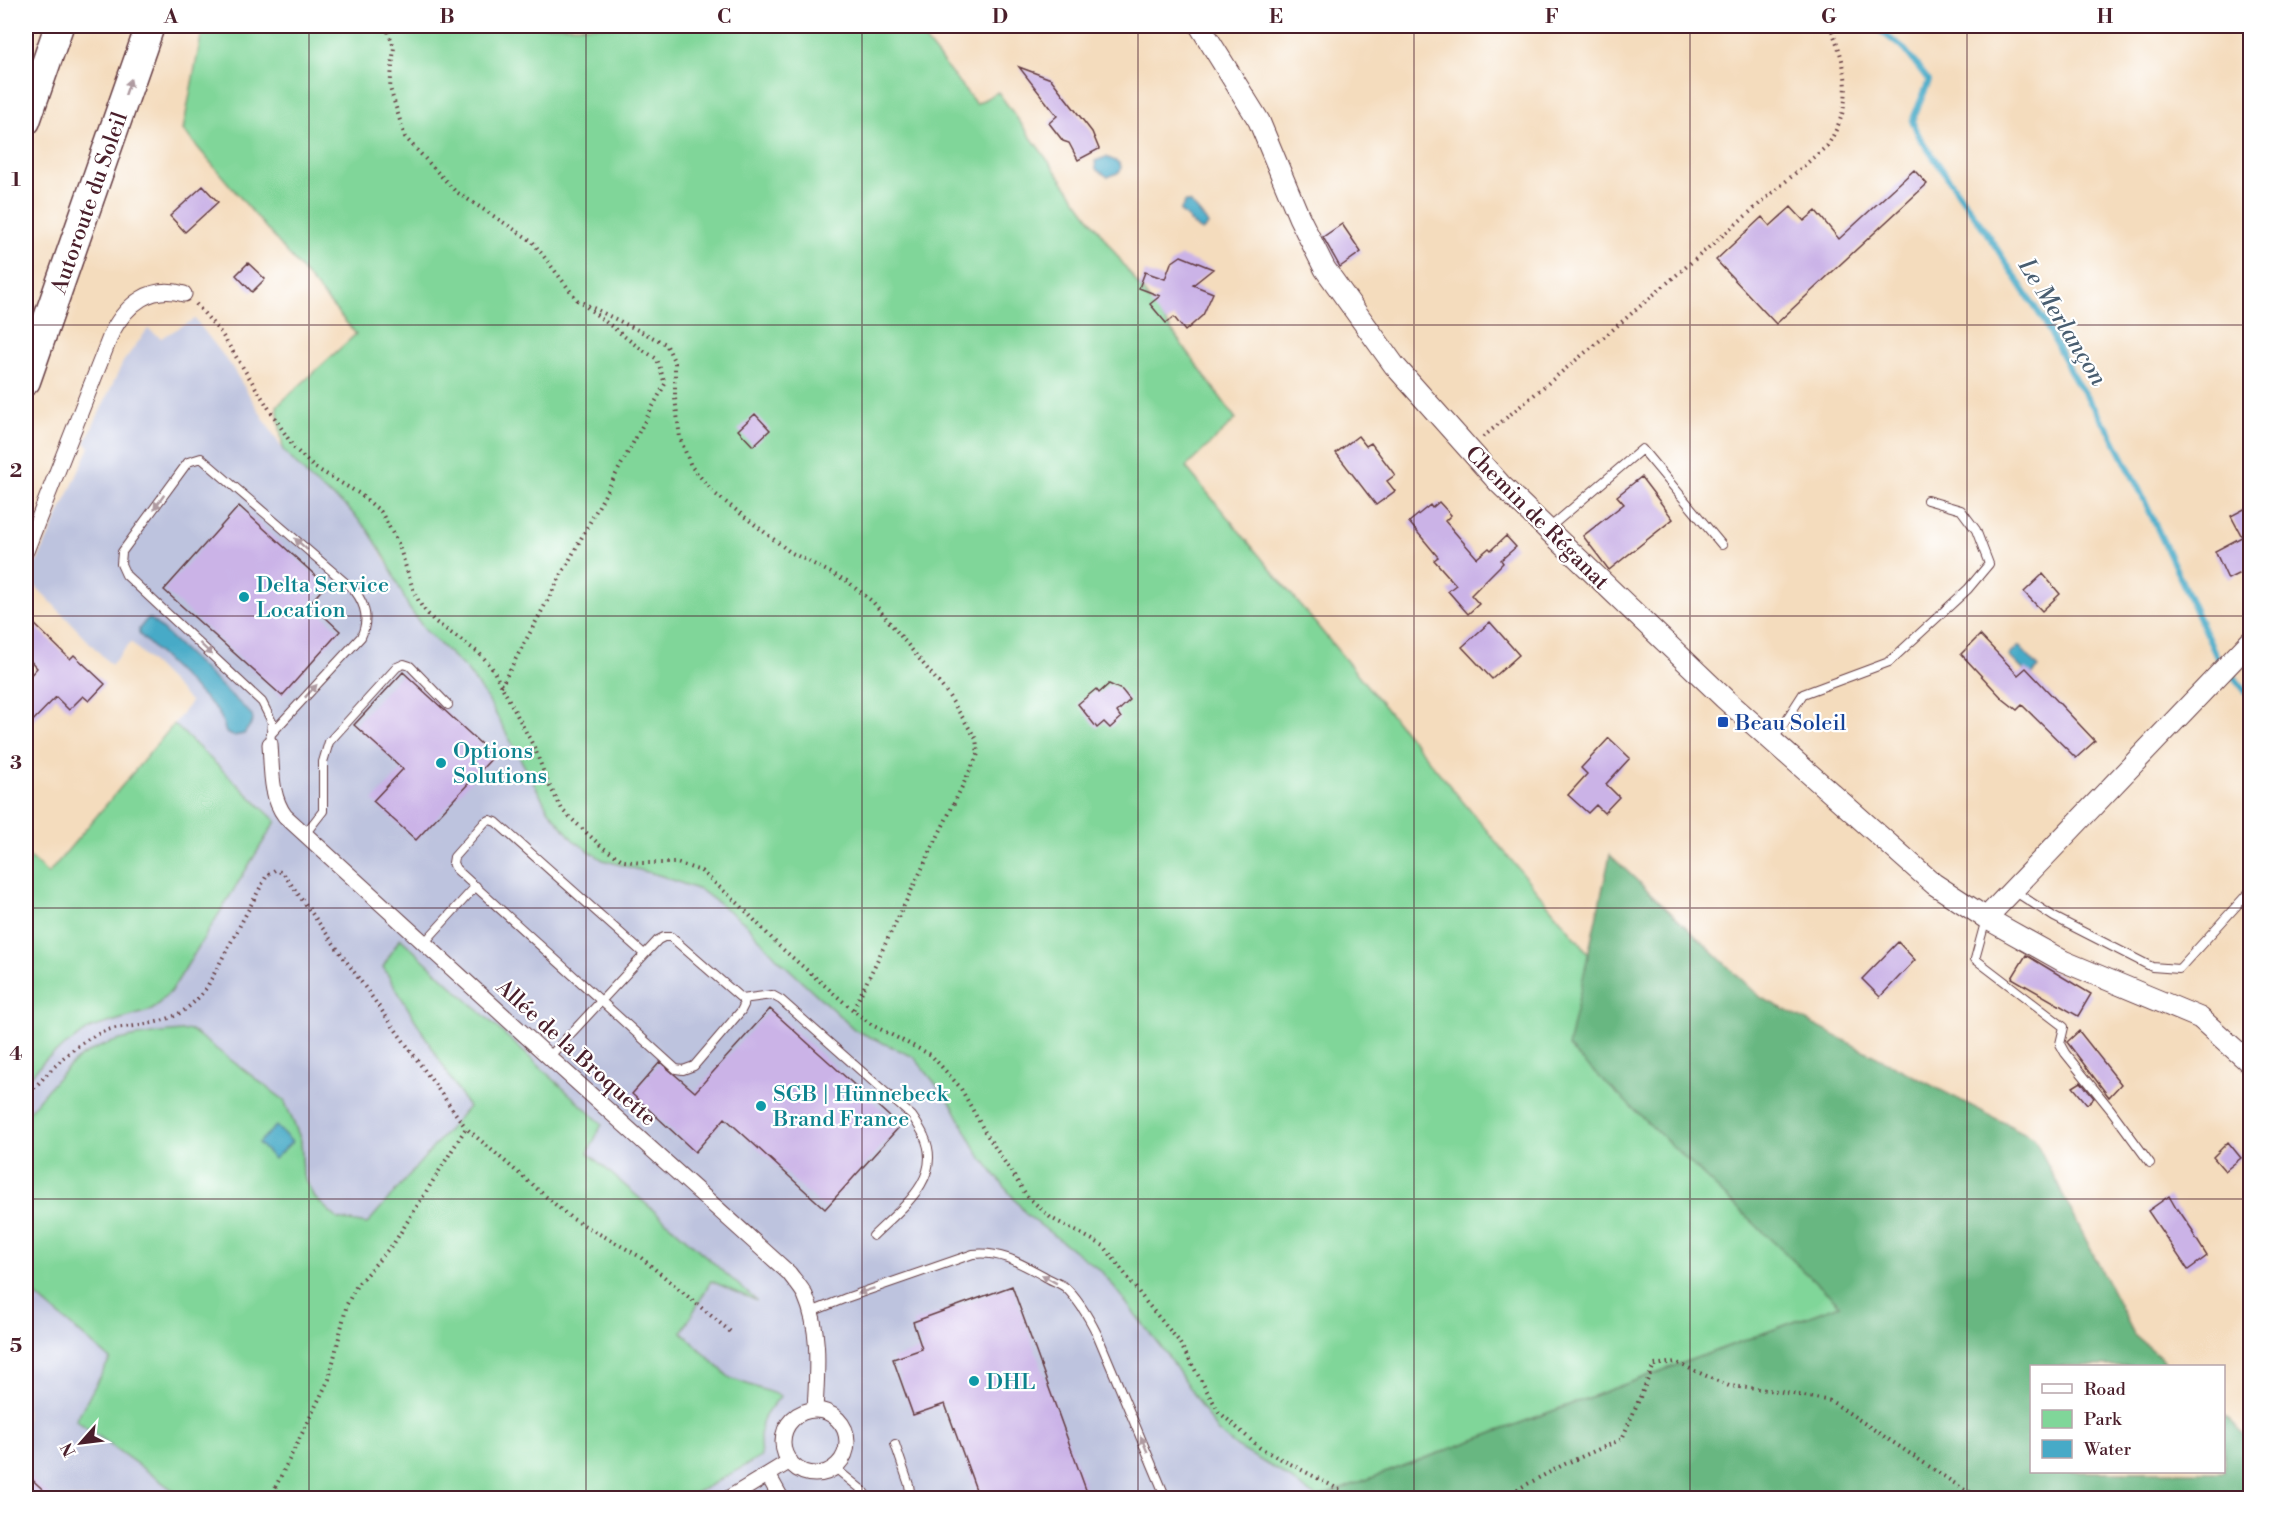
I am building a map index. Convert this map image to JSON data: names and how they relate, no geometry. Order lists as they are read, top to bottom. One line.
{"streets":{"highway":["Autoroute du Soleil"],"street":["Chemin de Réganat","Allée de la Broquette"]},"one_way":["Autoroute du Soleil"],"water":["Le Merlançon"],"places":{"other":["Delta Service Location","Options Solutions","SGB | Hünnebeck Brand France","DHL"],"transit":["Beau Soleil"]},"legend":["Road","Park","Water"],"north":"bottom left","grid":{"columns":["A","B","C","D","E","F","G","H"],"rows":["1","2","3","4","5"]}}
